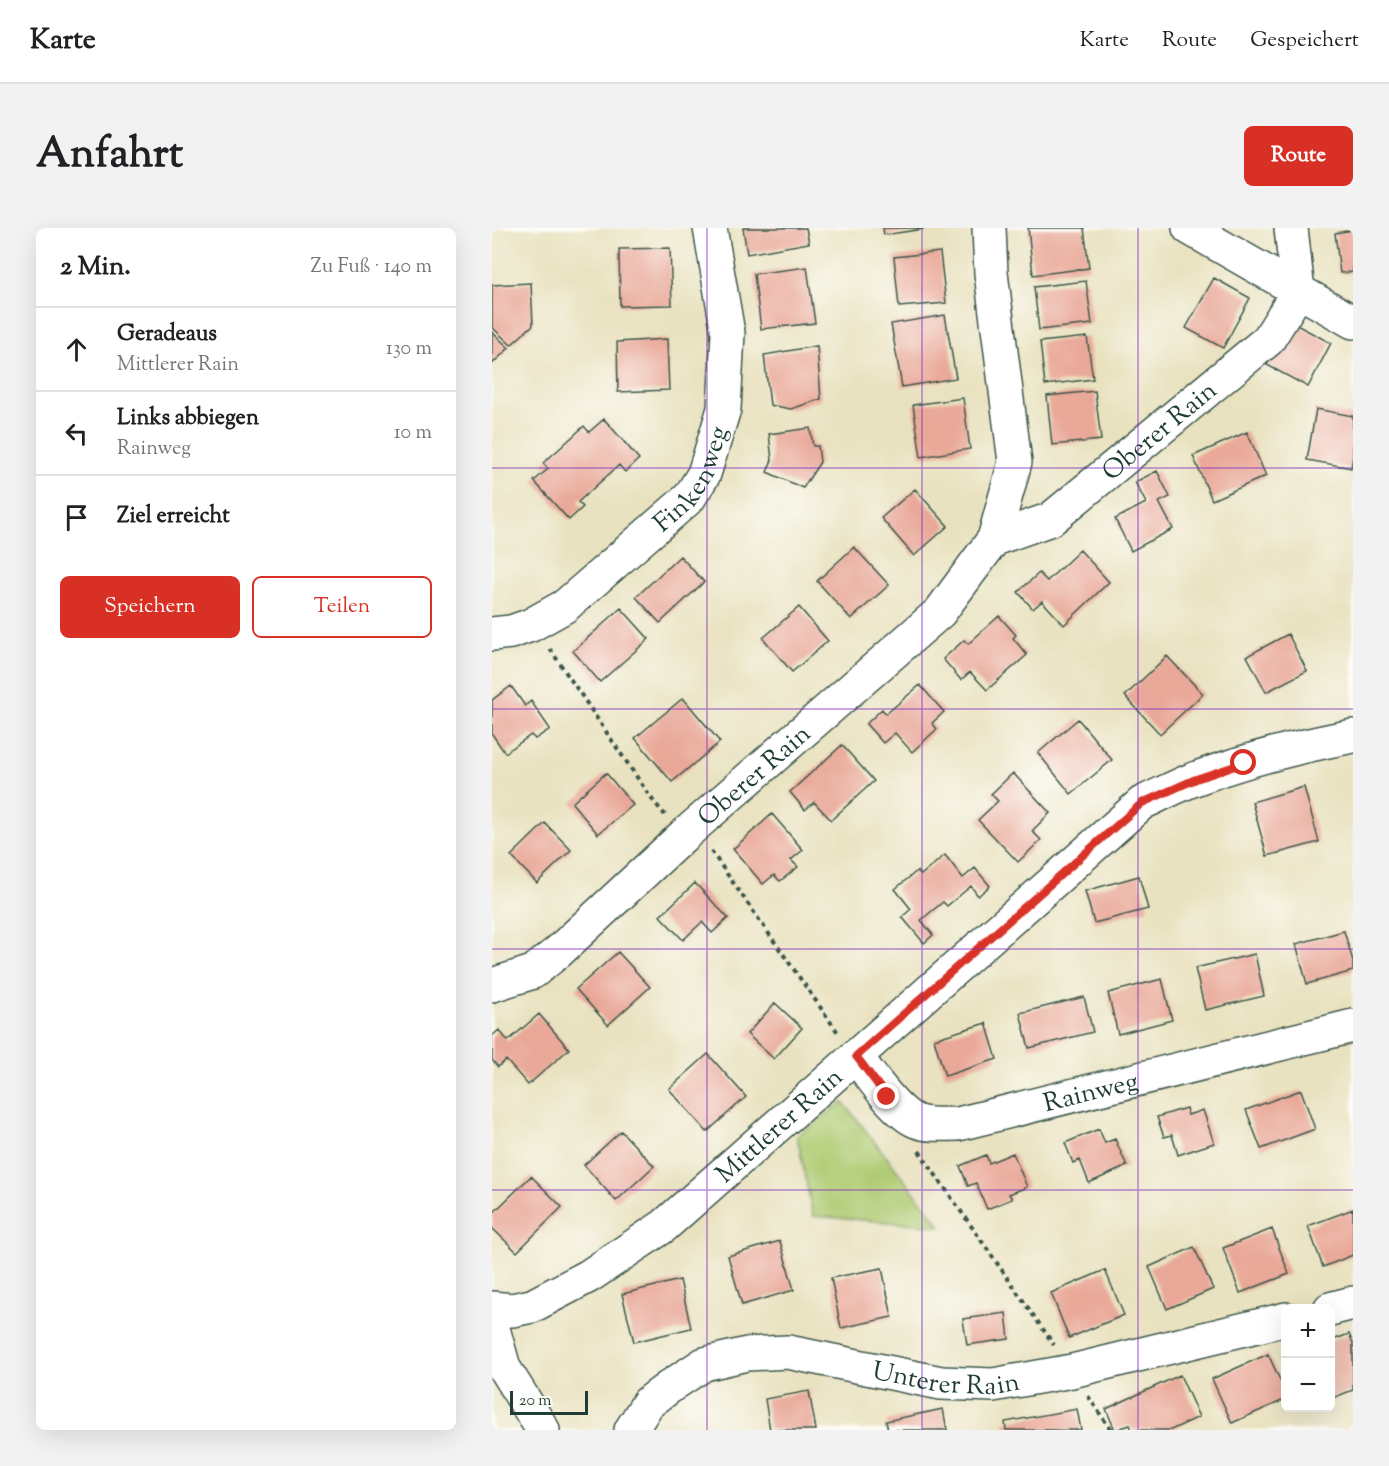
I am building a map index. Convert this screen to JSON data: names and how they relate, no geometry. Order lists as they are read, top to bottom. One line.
{"streets":{"street":["Oberer Rain","Finkenweg","Rainweg","Mittlerer Rain","Unterer Rain"]},"crossings":[["Rainweg","Mittlerer Rain"]],"scale_bar":"20 m","page":{"header":"Karte","nav":["Karte","Route","Gespeichert"],"title":"Anfahrt","buttons":["Route",["Speichern","Teilen"]],"heading":["2 Min.","Zu Fuß · 140 m"],"list":[["Geradeaus","Mittlerer Rain","130 m"],["Links abbiegen","Rainweg","10 m"],"Ziel erreicht"],"map_buttons":["+","−"],"scale":"20 m"}}
